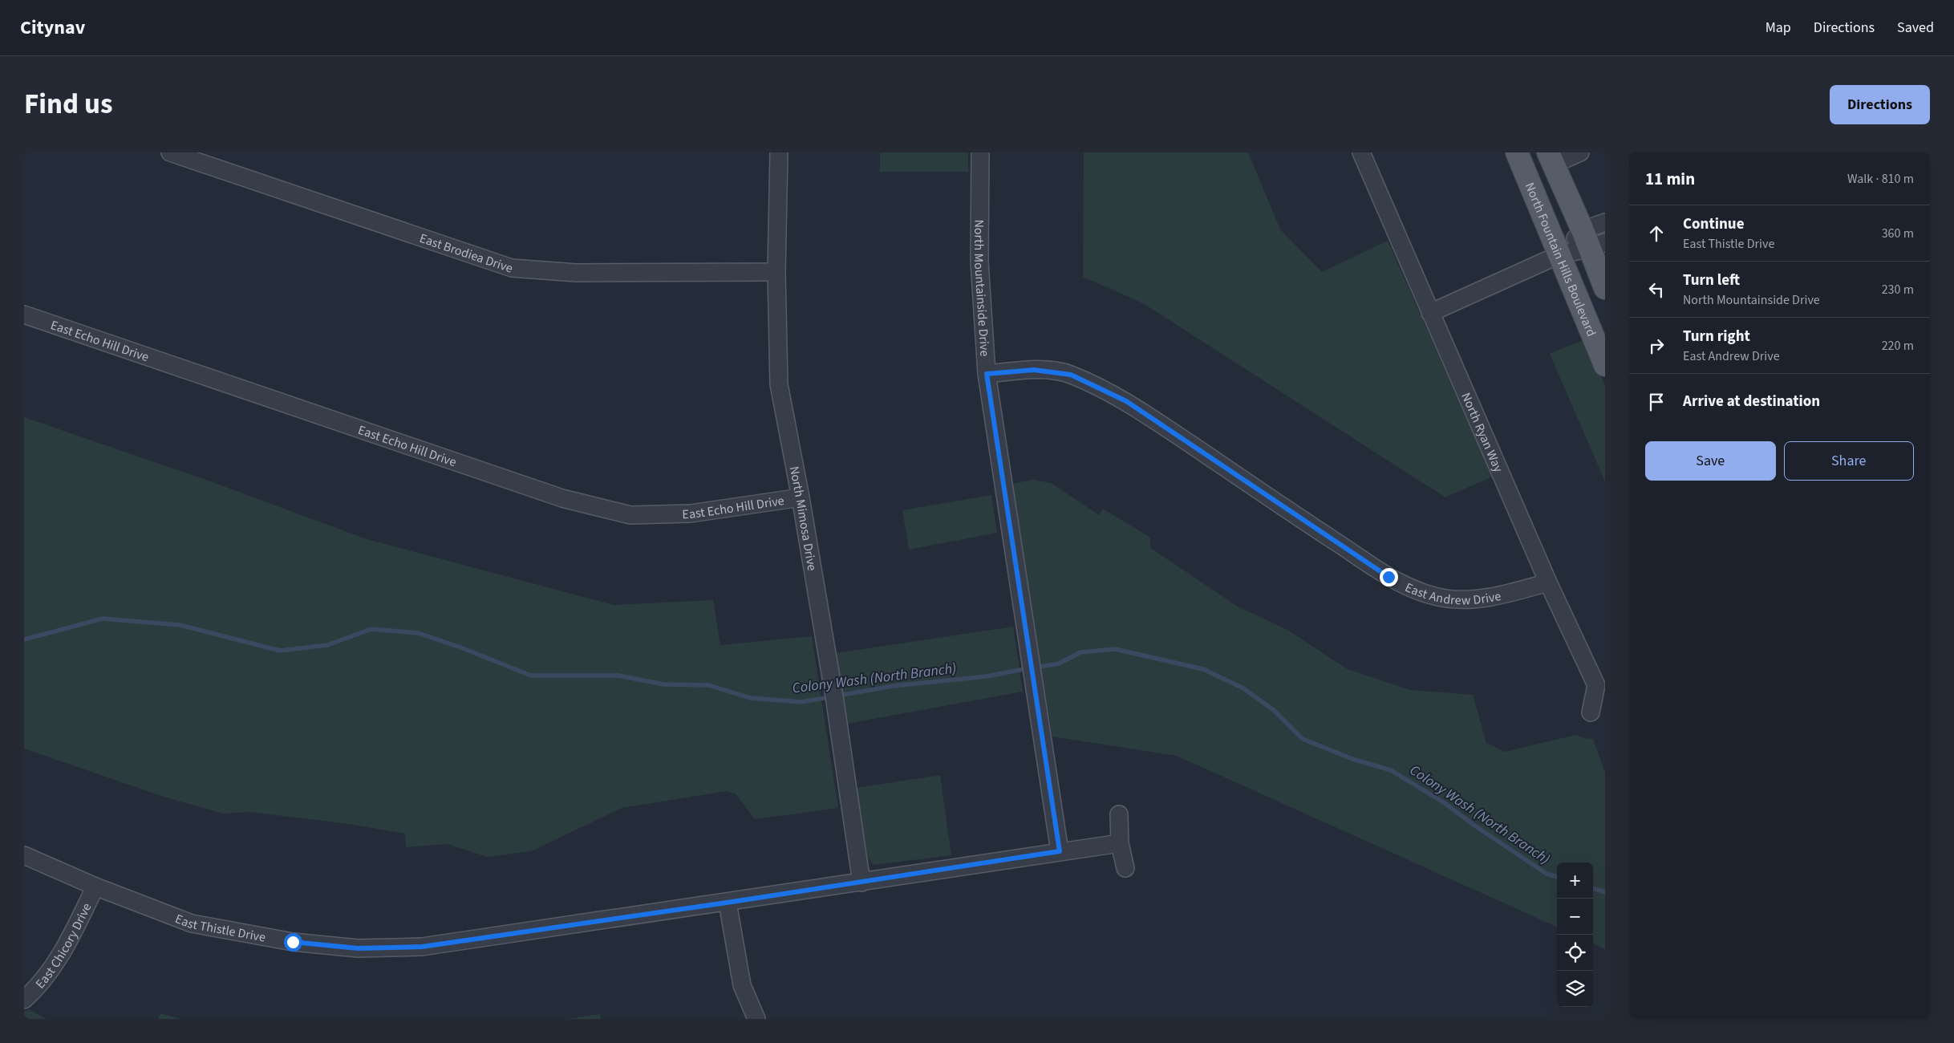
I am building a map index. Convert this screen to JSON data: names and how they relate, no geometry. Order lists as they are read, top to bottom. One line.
{"streets":{"main road":["North Fountain Hills Boulevard"],"street":["East Brodiea Drive","North Mountainside Drive","East Echo Hill Drive","North Ryan Way","North Mimosa Drive","East Andrew Drive","East Thistle Drive","East Chicory Drive"]},"crossings":[["East Brodiea Drive","North Mimosa Drive"],["North Mountainside Drive","East Andrew Drive"],["North Mountainside Drive","East Thistle Drive"],["East Echo Hill Drive","North Mimosa Drive"],["North Ryan Way","East Andrew Drive"],["North Mimosa Drive","East Thistle Drive"],["East Thistle Drive","East Chicory Drive"]],"water":["Colony Wash (North Branch)"],"page":{"header":"Citynav","nav":["Map","Directions","Saved"],"title":"Find us","buttons":["Directions",["Save","Share"]],"heading":["11 min","Walk · 810 m"],"list":[["Continue","East Thistle Drive","360 m"],["Turn left","North Mountainside Drive","230 m"],["Turn right","East Andrew Drive","220 m"],"Arrive at destination"],"map_buttons":["+","−"]}}
